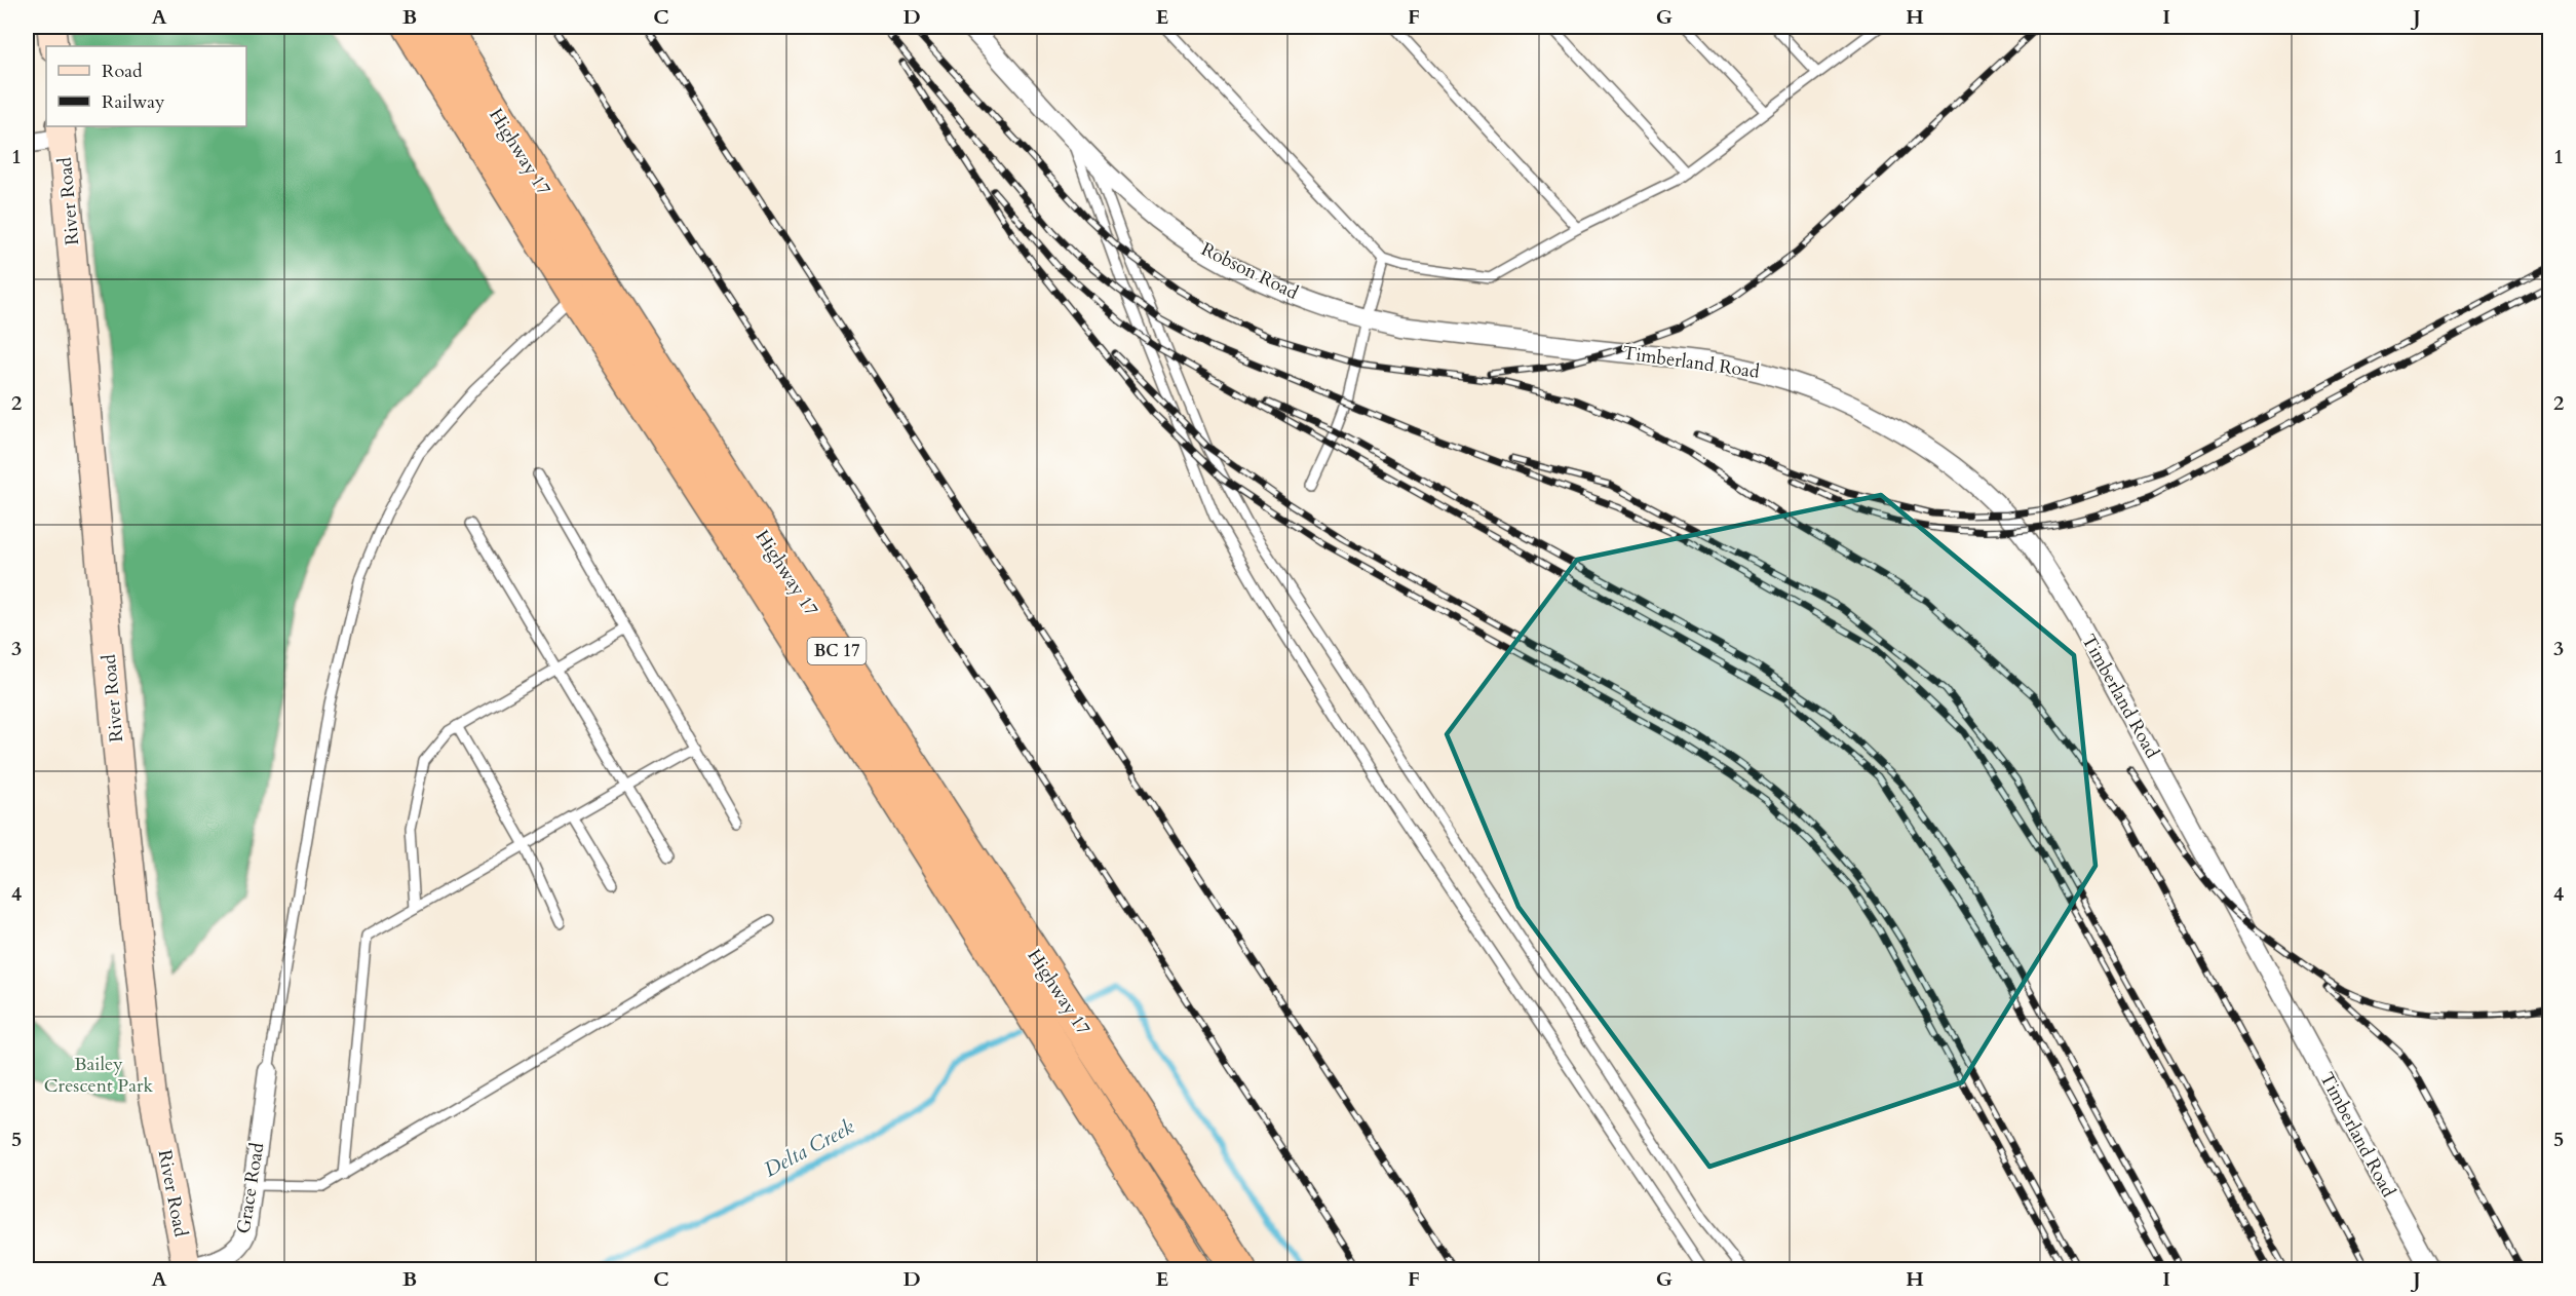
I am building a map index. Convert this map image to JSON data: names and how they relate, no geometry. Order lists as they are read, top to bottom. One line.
{"streets":{"highway":["Highway 17","BC 17"],"street":["River Road","Robson Road","Timberland Road","Grace Road"]},"crossings":[["River Road","Grace Road"],["Robson Road","Timberland Road"]],"water":["Delta Creek"],"parks":["Bailey Crescent Park"],"legend":["Road","Railway"],"grid":{"columns":["A","B","C","D","E","F","G","H","I","J"],"rows":["1","2","3","4","5"]}}
